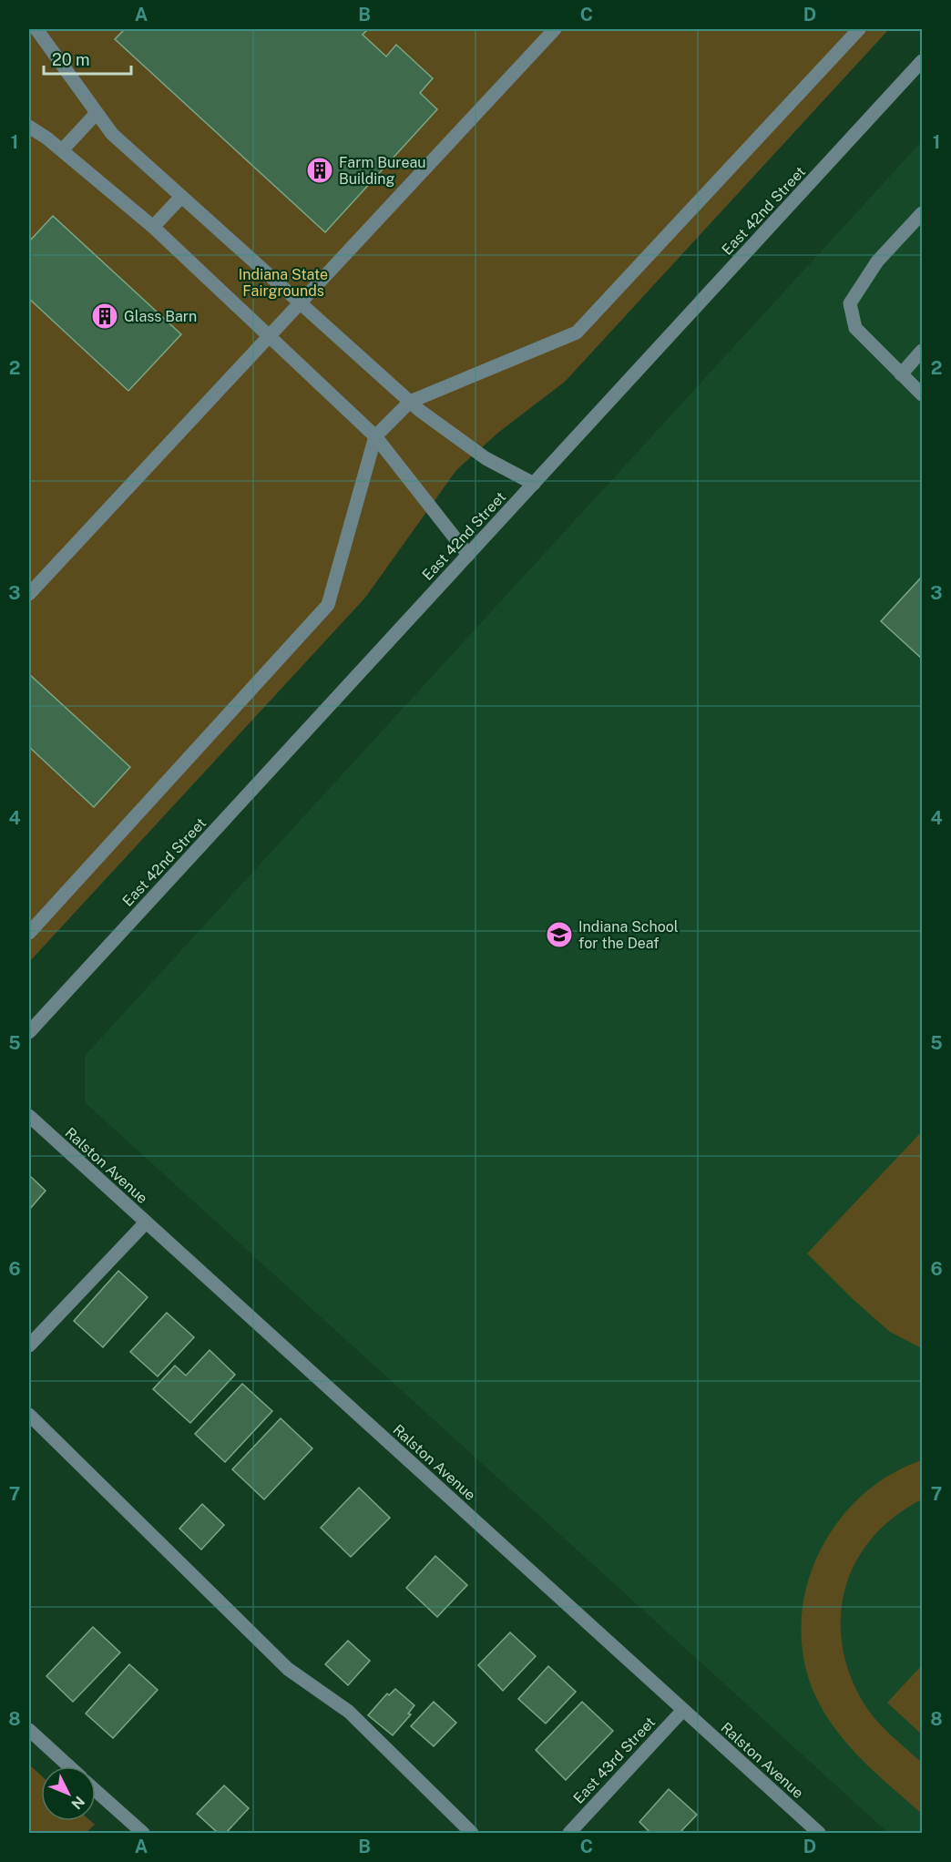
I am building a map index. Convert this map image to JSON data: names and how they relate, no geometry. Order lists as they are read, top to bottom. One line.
{"streets":{"street":["East 42nd Street","Ralston Avenue","East 43rd Street"]},"crossings":[["Ralston Avenue","East 43rd Street"]],"parks":["Indiana State Fairgrounds"],"places":{"building":["Farm Bureau Building","Glass Barn"],"school or university":["Indiana School for the Deaf"]},"scale_bar":"20 m","north":"bottom right","grid":{"columns":["A","B","C","D"],"rows":["1","2","3","4","5","6","7","8"]}}
